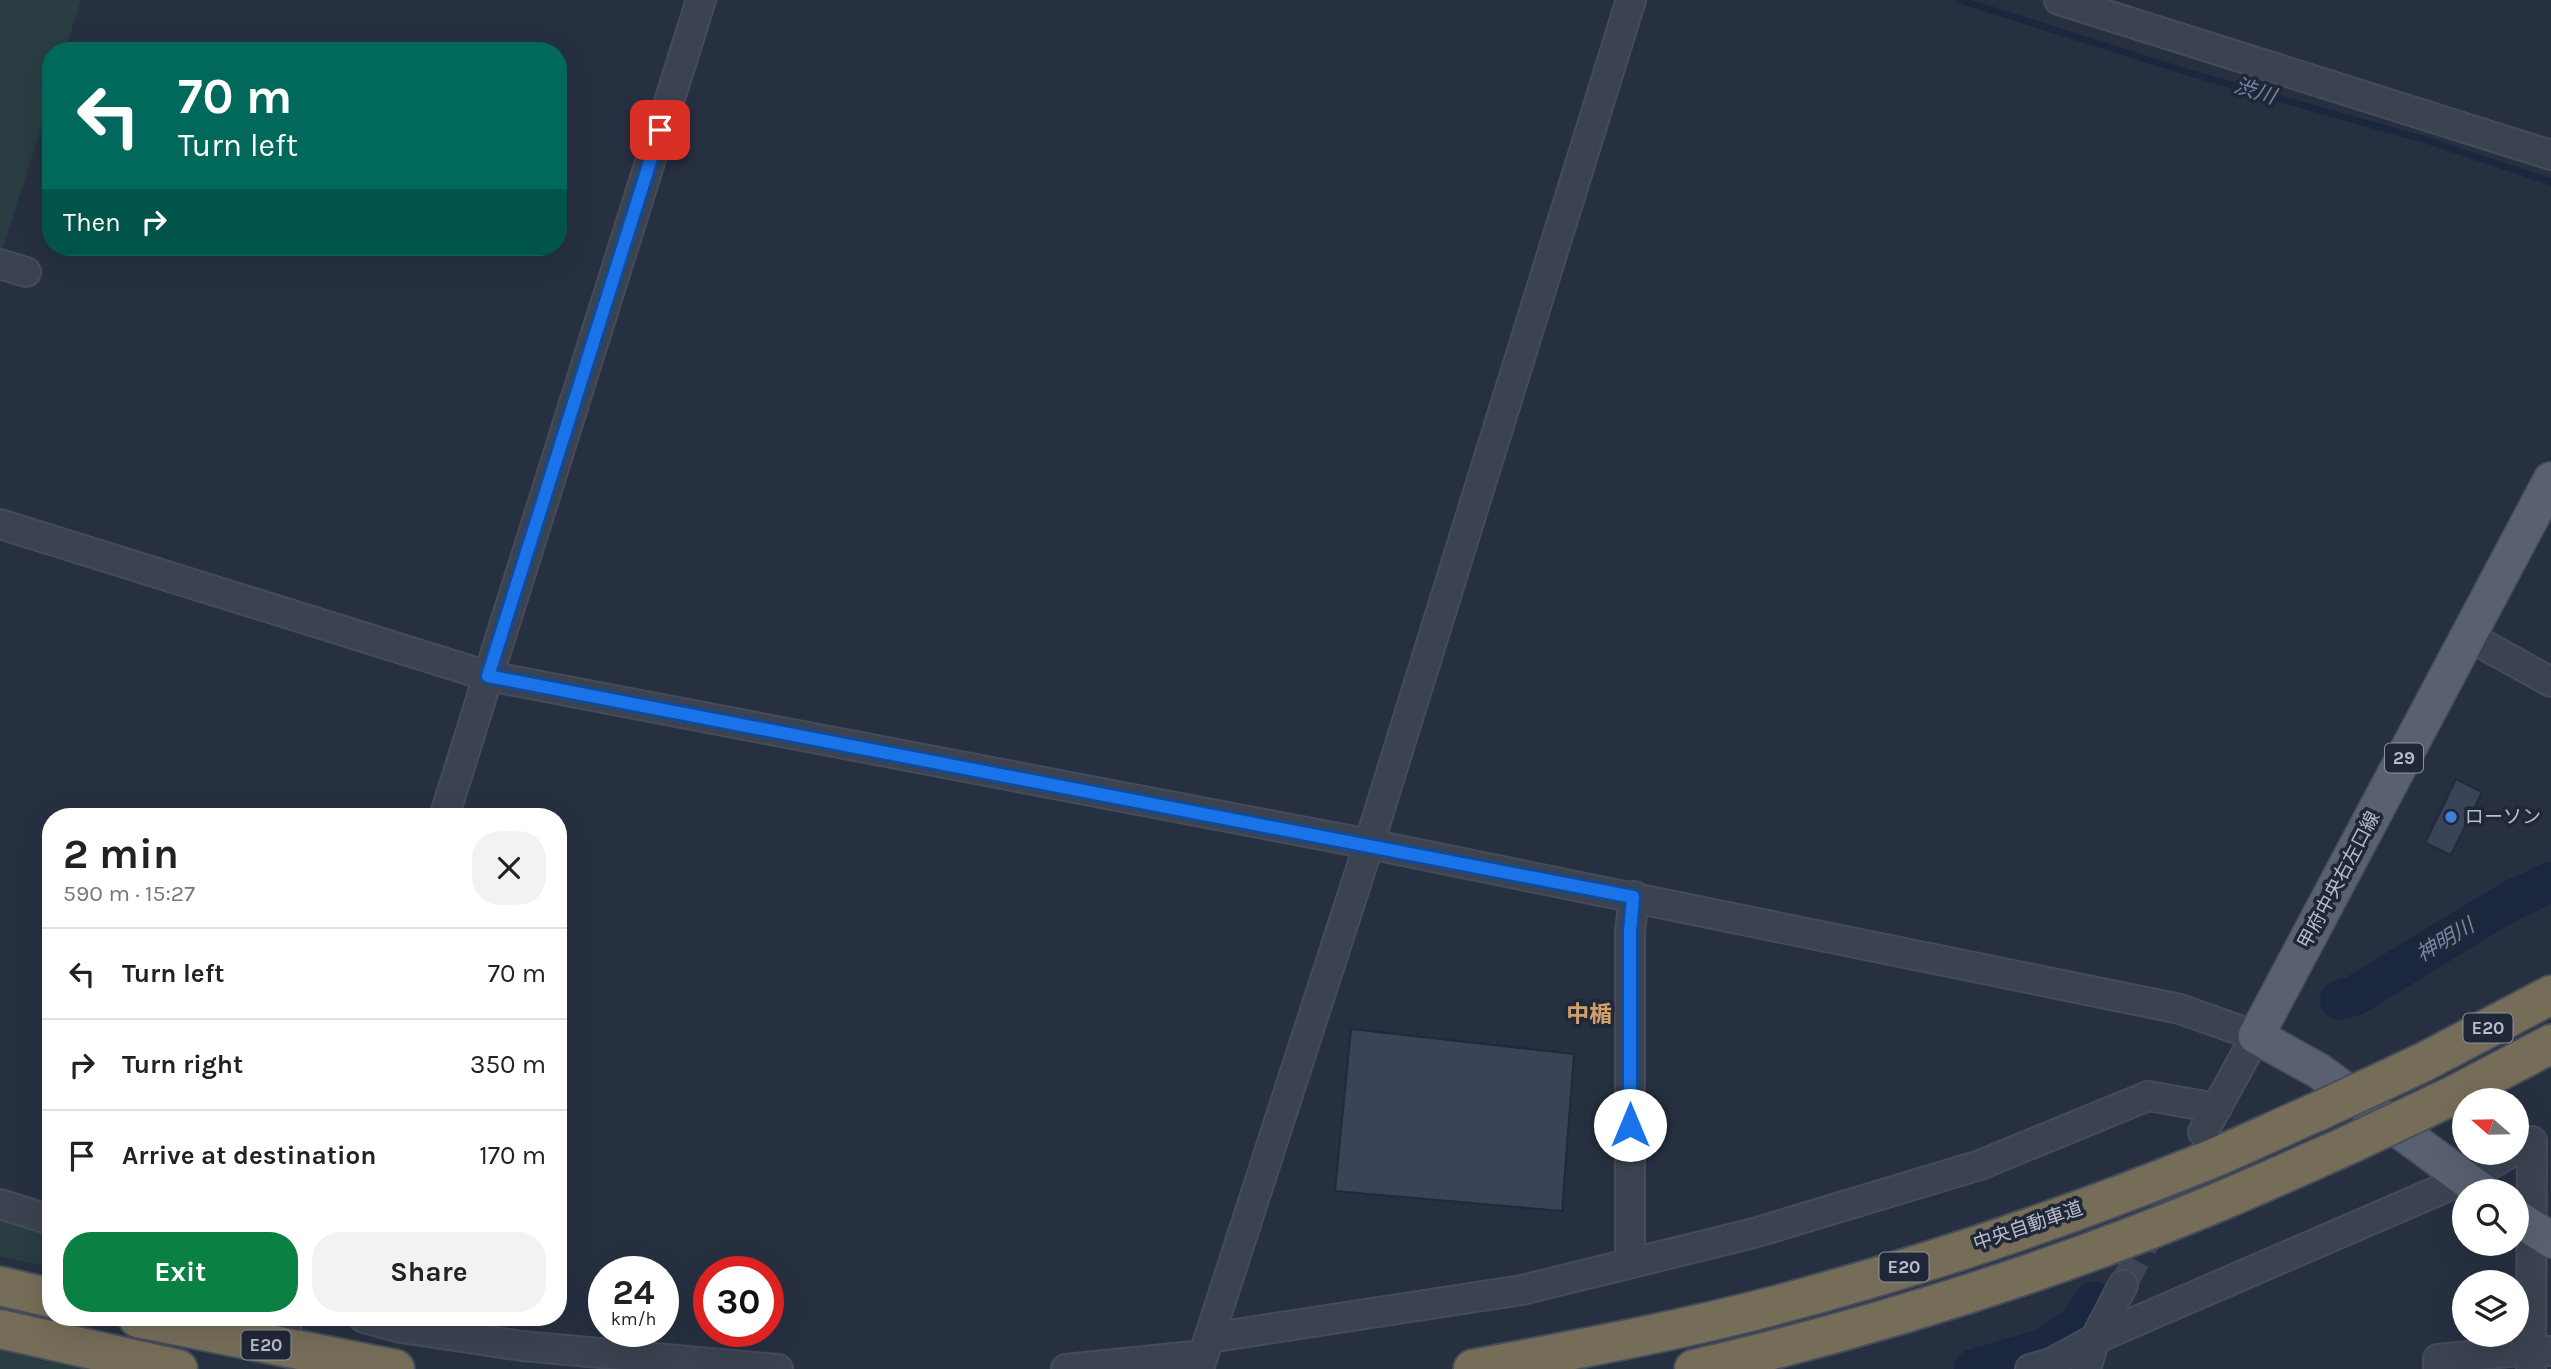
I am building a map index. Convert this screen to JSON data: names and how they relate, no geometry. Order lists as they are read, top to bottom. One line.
{"streets":{"highway":["E20","中央自動車道"],"main road":["29","甲府中央右左口線"]},"districts":["中楯"],"water":["渋川","神明川"],"places":["ローソン"],"north":"left","page":{"turn":["70 m","Turn left"],"then":"Then","heading":["2 min","590 m · 15:27"],"list":[{"name":"Turn left","value":"70 m"},{"name":"Turn right","value":"350 m"},{"name":"Arrive at destination","value":"170 m"}],"buttons":["Exit","Share"],"speed":"24 km/h","limit":"30"}}
